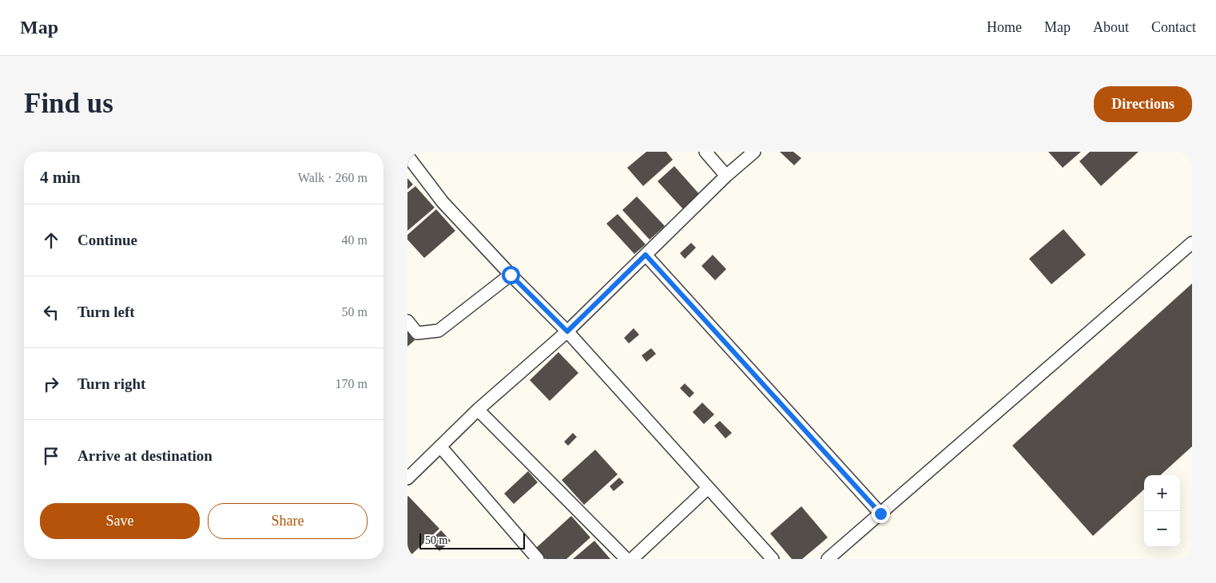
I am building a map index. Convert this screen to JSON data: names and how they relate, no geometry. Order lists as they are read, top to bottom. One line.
{"scale_bar":"50 m","page":{"header":"Map","nav":["Home","Map","About","Contact"],"buttons":["Directions",["Save","Share"]],"title":"Find us","heading":["4 min","Walk · 260 m"],"list":[["Continue","40 m"],["Turn left","50 m"],["Turn right","170 m"],"Arrive at destination"],"map_buttons":["+","−"],"scale":"50 m"}}
